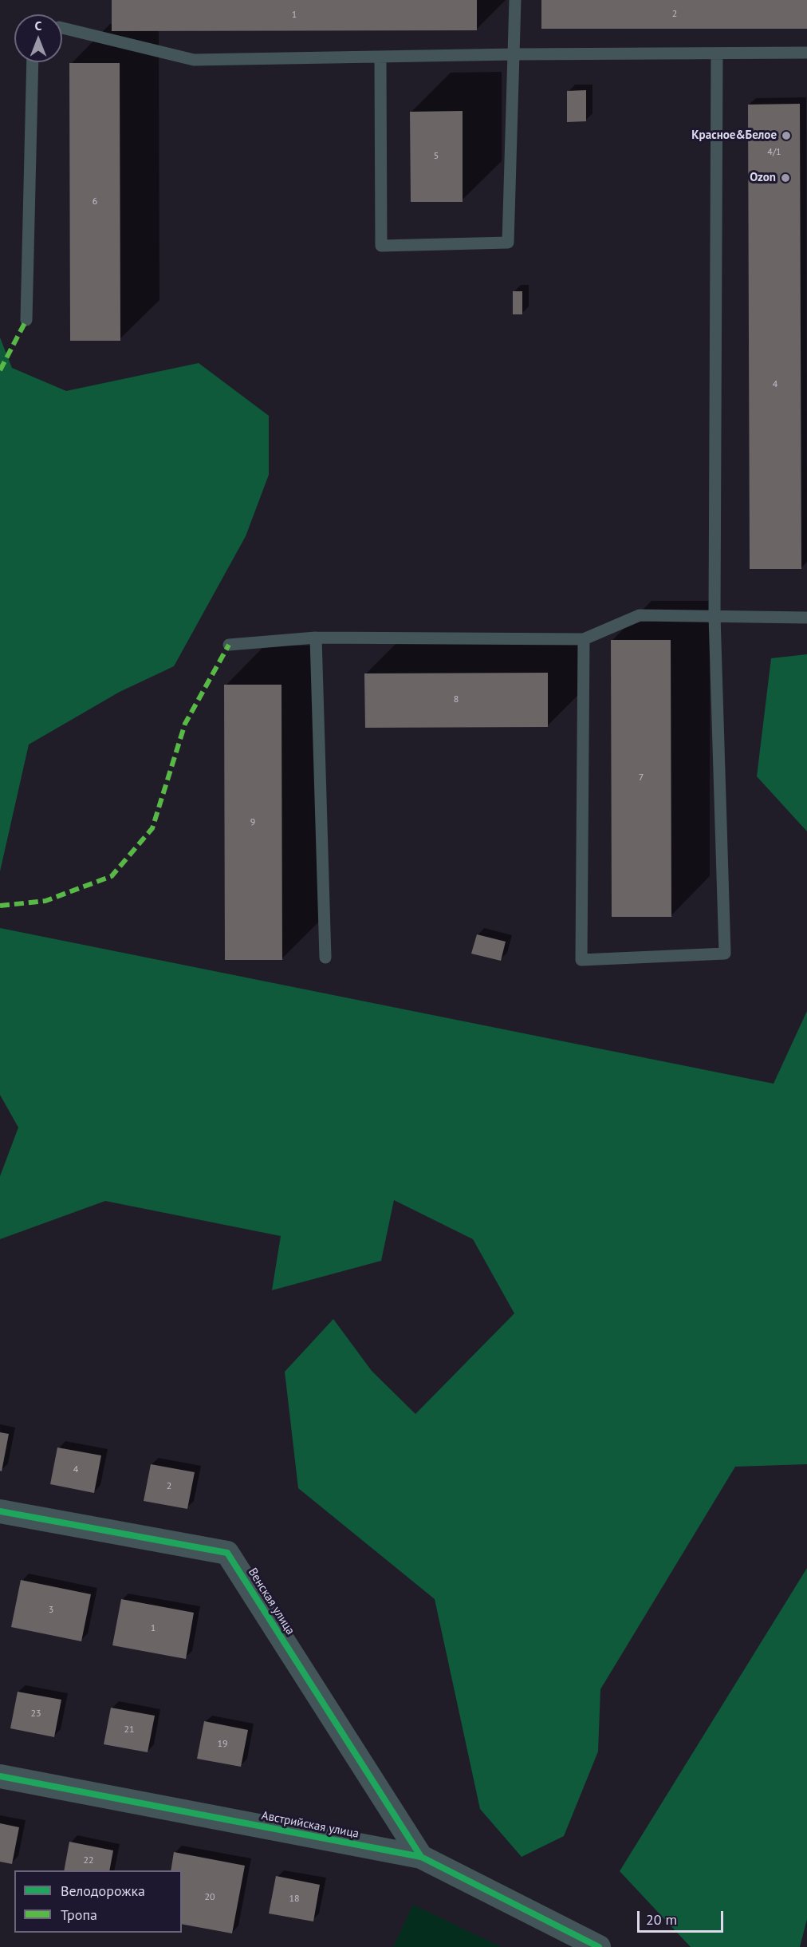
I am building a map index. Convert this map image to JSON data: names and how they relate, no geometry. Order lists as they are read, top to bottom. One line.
{"streets":{"street":["Венская улица","Австрийская улица"]},"crossings":[["Венская улица","Австрийская улица"]],"places":["Красное&Белое","Ozon"],"house_numbers":["2","1","4/1","5","6","4","8","7","9","4","2","3","1","23","21","19","22","20","18"],"legend":["Велодорожка","Тропа"],"scale_bar":"20 m","north":"top"}
